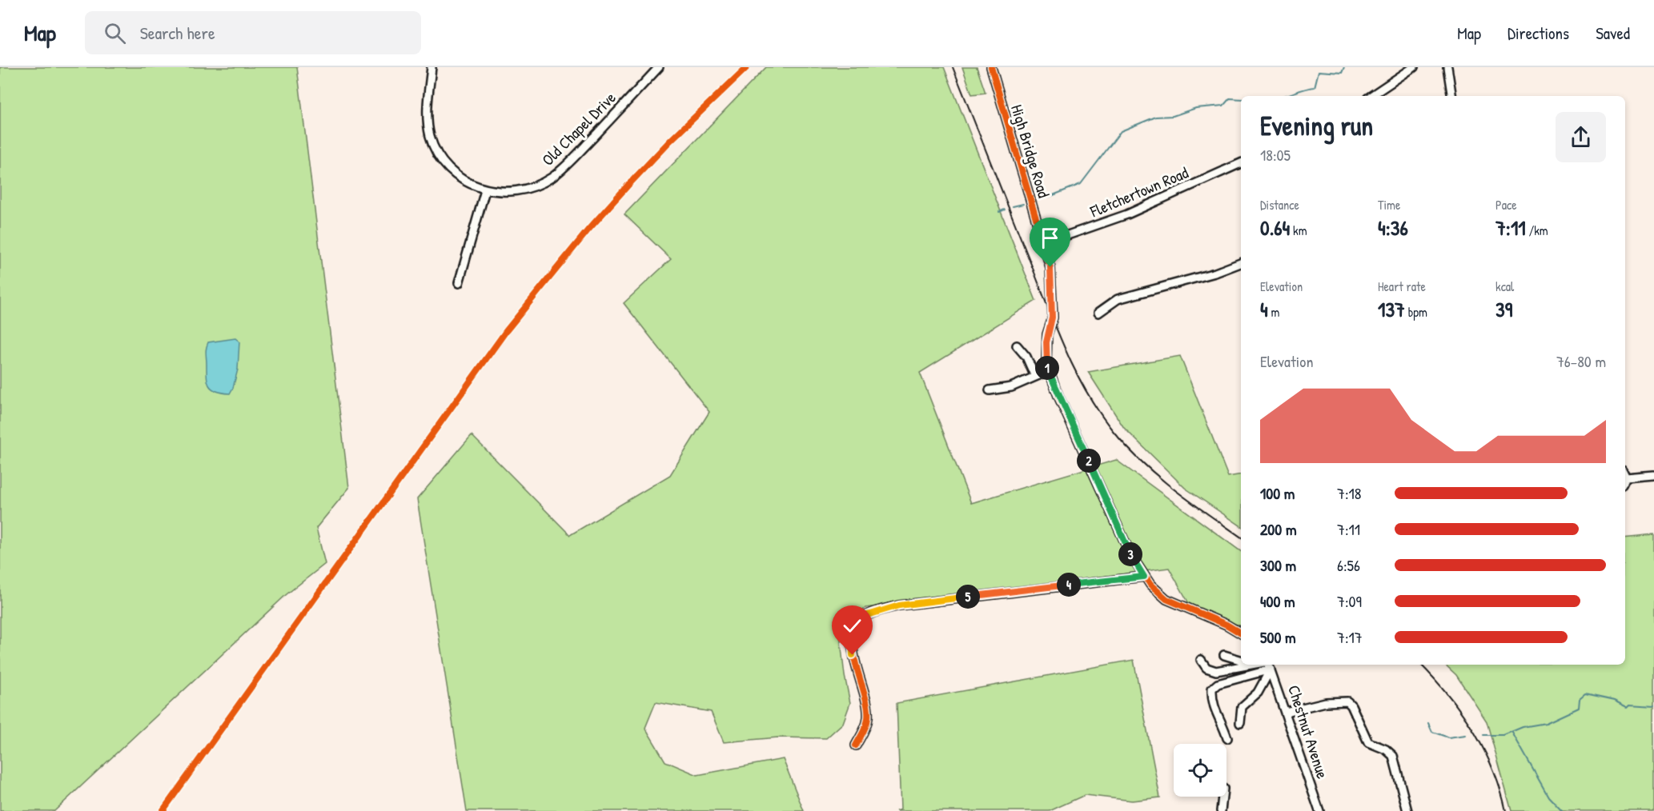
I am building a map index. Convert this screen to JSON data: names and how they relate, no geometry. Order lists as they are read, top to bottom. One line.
{"streets":{"street":["Old Chapel Drive","High Bridge Road","Fletchertown Road","Chestnut Avenue"]},"crossings":[["High Bridge Road","Fletchertown Road"]],"page":{"header":"Map","search":"Search here","nav":["Map","Directions","Saved"],"heading":["Evening run","18:05"],"stats":[["Distance","0.64 km"],["Time","4:36"],["Pace","7:11 /km"],["Elevation","4 m"],["Heart rate","137 bpm"],["kcal","39"]],"chart":["Elevation","76–80 m"],"pins":["1","2","3","4","5"],"list":[{"name":"100 m","note":"7:18"},{"name":"200 m","note":"7:11"},{"name":"300 m","note":"6:56"},{"name":"400 m","note":"7:09"},{"name":"500 m","note":"7:17"}]}}
